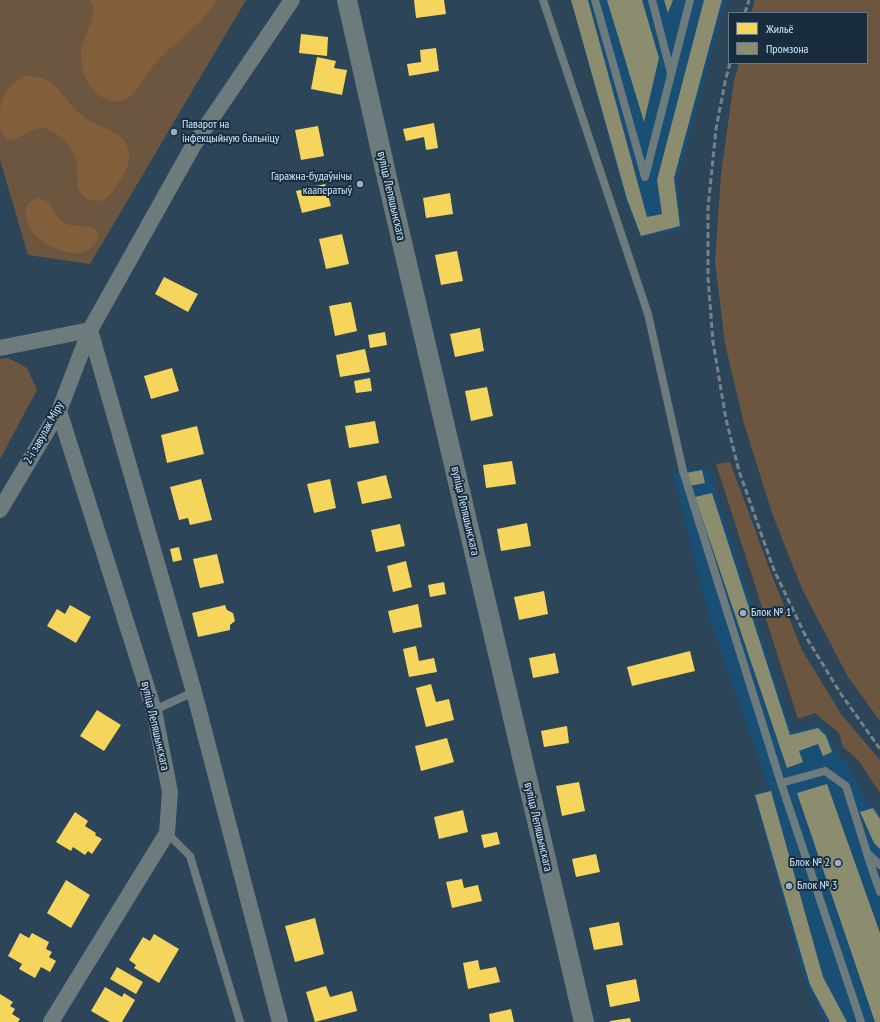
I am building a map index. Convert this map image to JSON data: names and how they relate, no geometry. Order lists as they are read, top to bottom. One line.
{"streets":{"street":["вуліца Лепяшынскага","2-і завулак Міру"]},"crossings":[["вуліца Лепяшынскага","2-і завулак Міру"]],"places":["Паварот на інфекцыйную бальніцу","Гаражна-будаўнічы кааператыў","Блок № 1","Блок № 2","Блок № 3"],"legend":["Жильё","Промзона"]}
